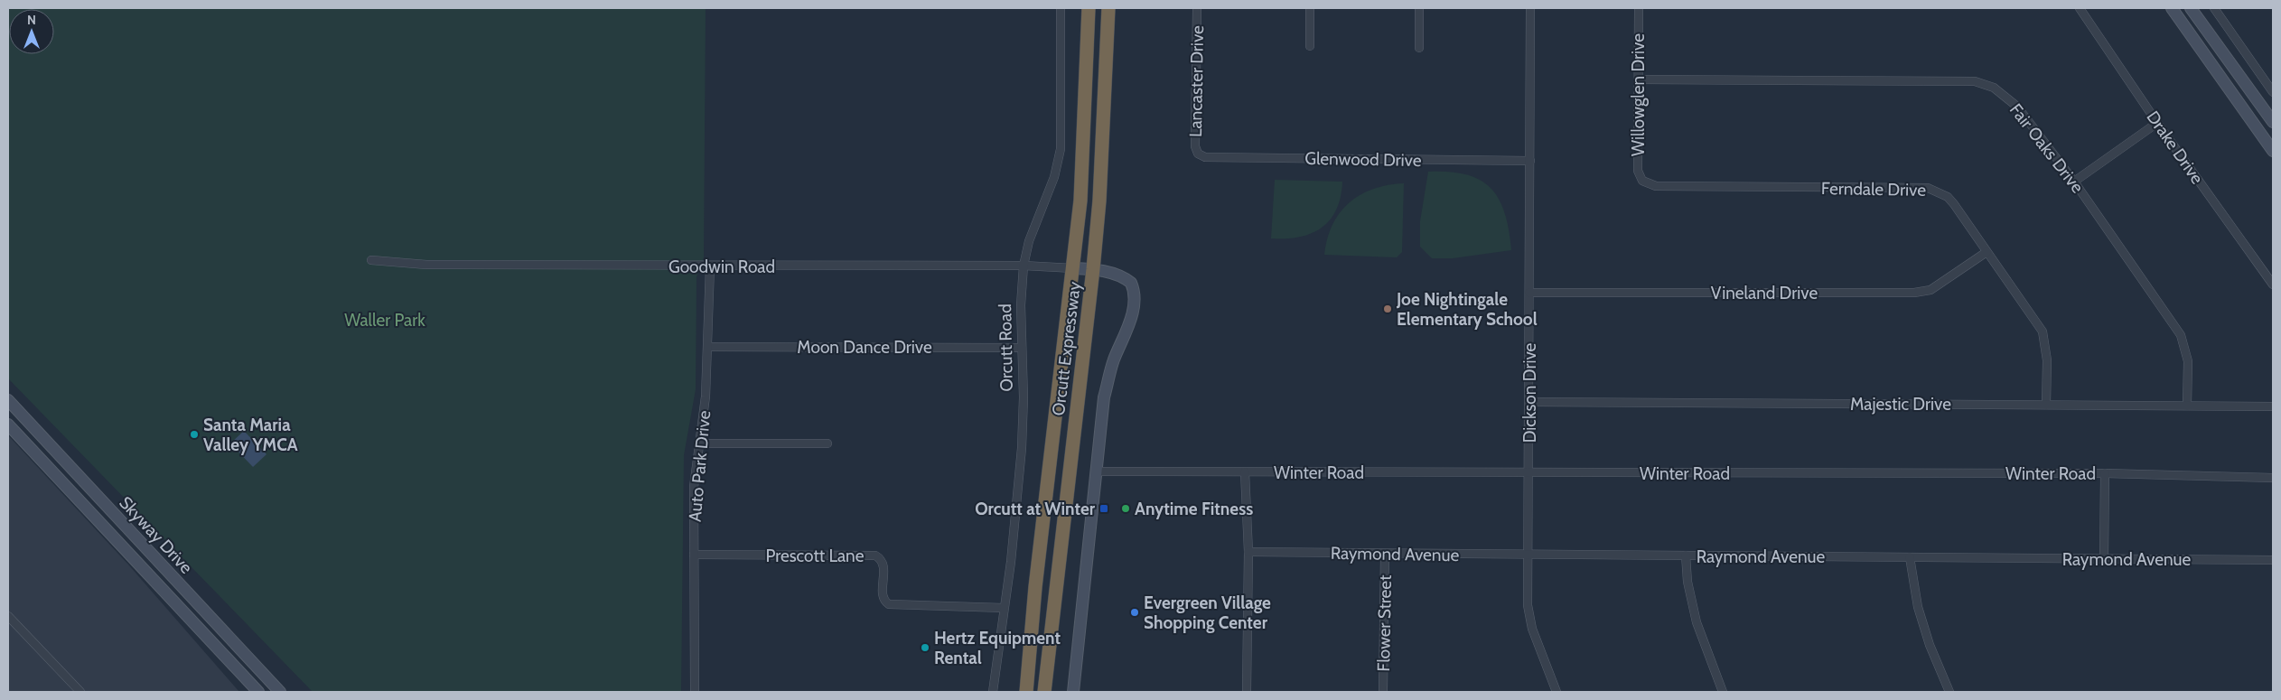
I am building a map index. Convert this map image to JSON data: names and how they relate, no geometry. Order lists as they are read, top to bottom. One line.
{"streets":{"highway":["Orcutt Expressway"],"main road":["Skyway Drive"],"street":["Lancaster Drive","Willowglen Drive","Drake Drive","Fair Oaks Drive","Glenwood Drive","Ferndale Drive","Goodwin Road","Vineland Drive","Moon Dance Drive","Orcutt Road","Dickson Drive","Majestic Drive","Auto Park Drive","Winter Road","Raymond Avenue","Prescott Lane","Flower Street"]},"crossings":[["Lancaster Drive","Glenwood Drive"],["Willowglen Drive","Fair Oaks Drive"],["Willowglen Drive","Ferndale Drive"],["Fair Oaks Drive","Majestic Drive"],["Glenwood Drive","Dickson Drive"],["Ferndale Drive","Vineland Drive"],["Ferndale Drive","Majestic Drive"],["Goodwin Road","Orcutt Road"],["Goodwin Road","Orcutt Expressway"],["Goodwin Road","Auto Park Drive"],["Vineland Drive","Dickson Drive"],["Moon Dance Drive","Orcutt Road"],["Moon Dance Drive","Auto Park Drive"],["Orcutt Road","Prescott Lane"],["Dickson Drive","Majestic Drive"],["Dickson Drive","Winter Road"],["Dickson Drive","Raymond Avenue"],["Auto Park Drive","Prescott Lane"],["Raymond Avenue","Flower Street"]],"parks":["Waller Park"],"places":{"other":["Joe Nightingale Elementary School","Santa Maria Valley YMCA","Anytime Fitness","Evergreen Village Shopping Center","Hertz Equipment Rental"],"transit":["Orcutt at Winter"]},"north":"top"}
